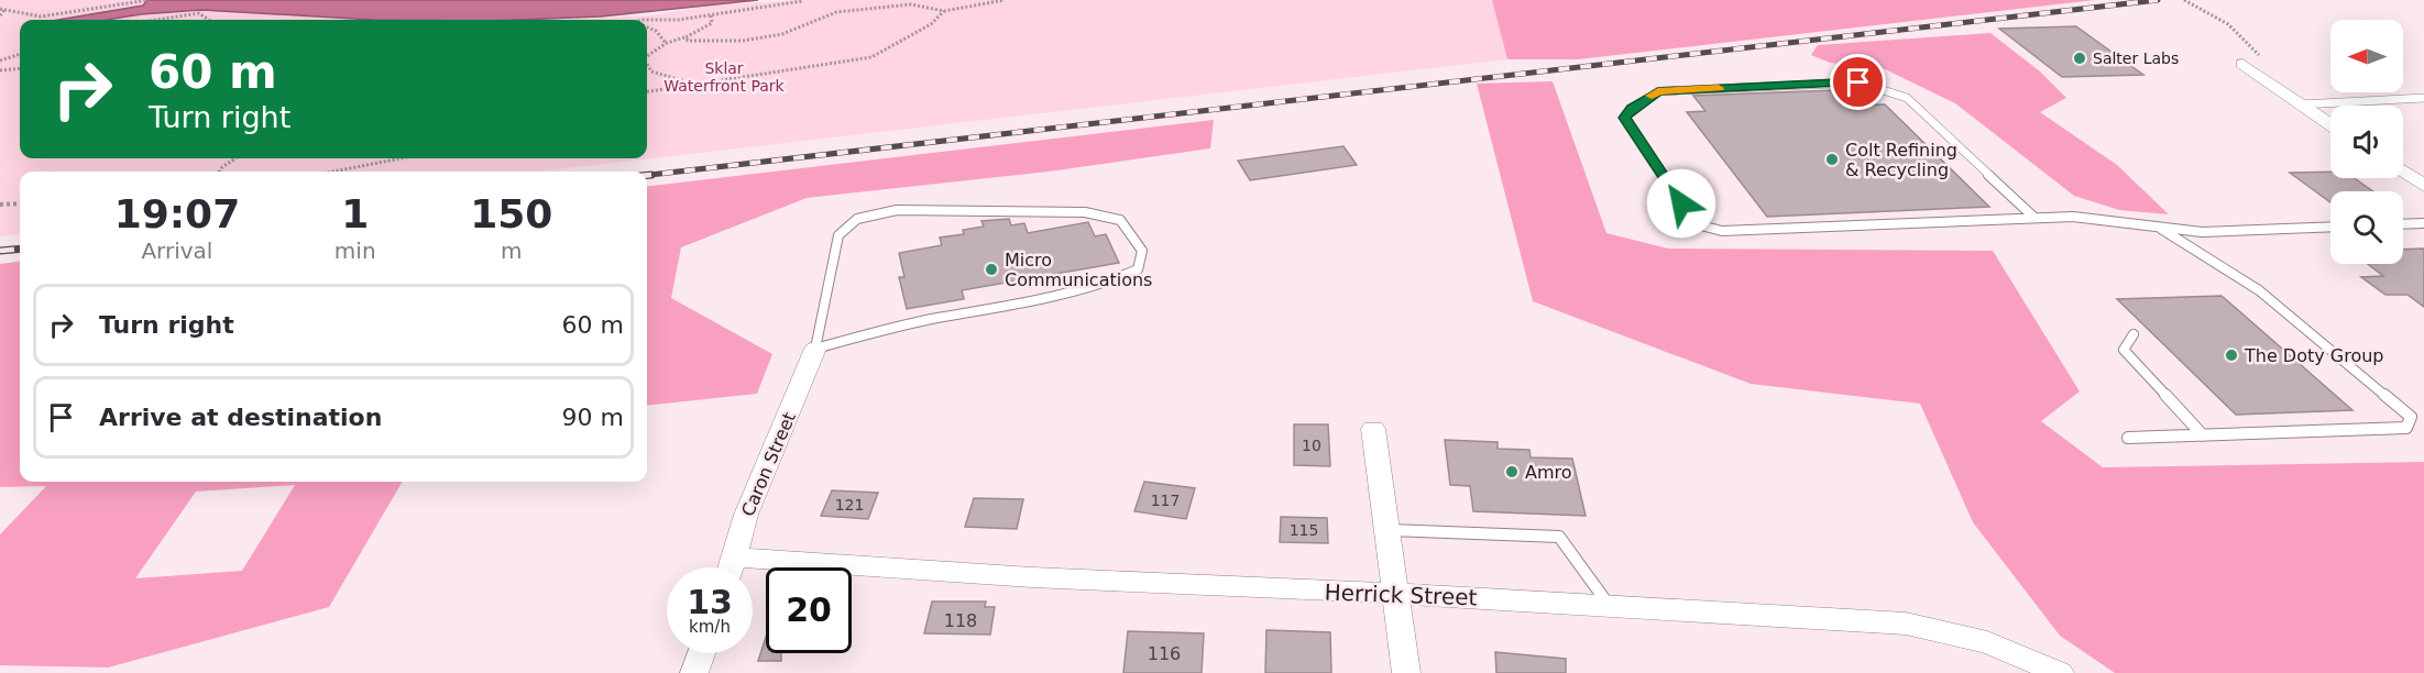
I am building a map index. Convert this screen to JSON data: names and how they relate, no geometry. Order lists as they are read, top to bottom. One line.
{"streets":{"street":["Caron Street","Herrick Street"]},"parks":["Sklar Waterfront Park"],"places":["Salter Labs","Colt Refining & Recycling","Micro Communications","The Doty Group","Amro"],"house_numbers":["10","117","121","115","118","116"],"north":"left","page":{"turn":["60 m","Turn right"],"eta":["19:07","Arrival","1","min","150","m"],"list":[{"name":"Turn right","value":"60 m"},{"name":"Arrive at destination","value":"90 m"}],"speed":"13 km/h","limit":"20"}}
